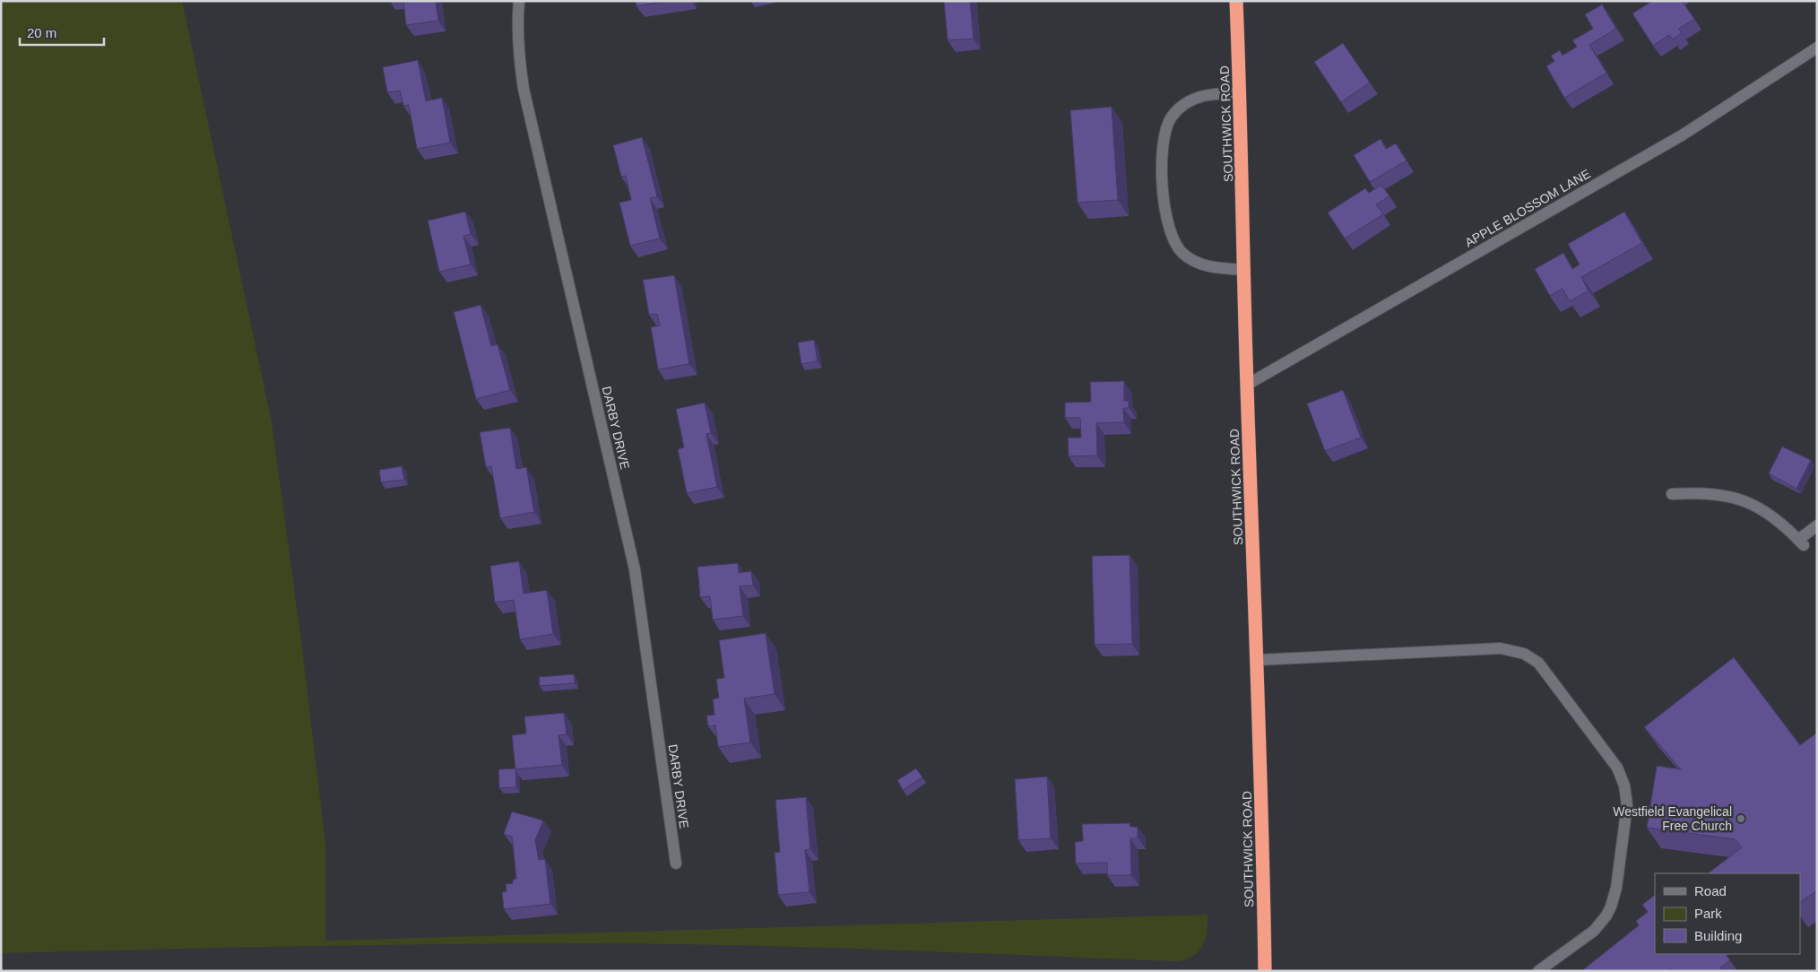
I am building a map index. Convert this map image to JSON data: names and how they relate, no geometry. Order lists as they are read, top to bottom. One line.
{"streets":{"highway":["SOUTHWICK ROAD"],"street":["APPLE BLOSSOM LANE","DARBY DRIVE"]},"crossings":[["SOUTHWICK ROAD","APPLE BLOSSOM LANE"]],"places":["Westfield Evangelical Free Church"],"legend":["Road","Park","Building"],"scale_bar":"20 m"}
